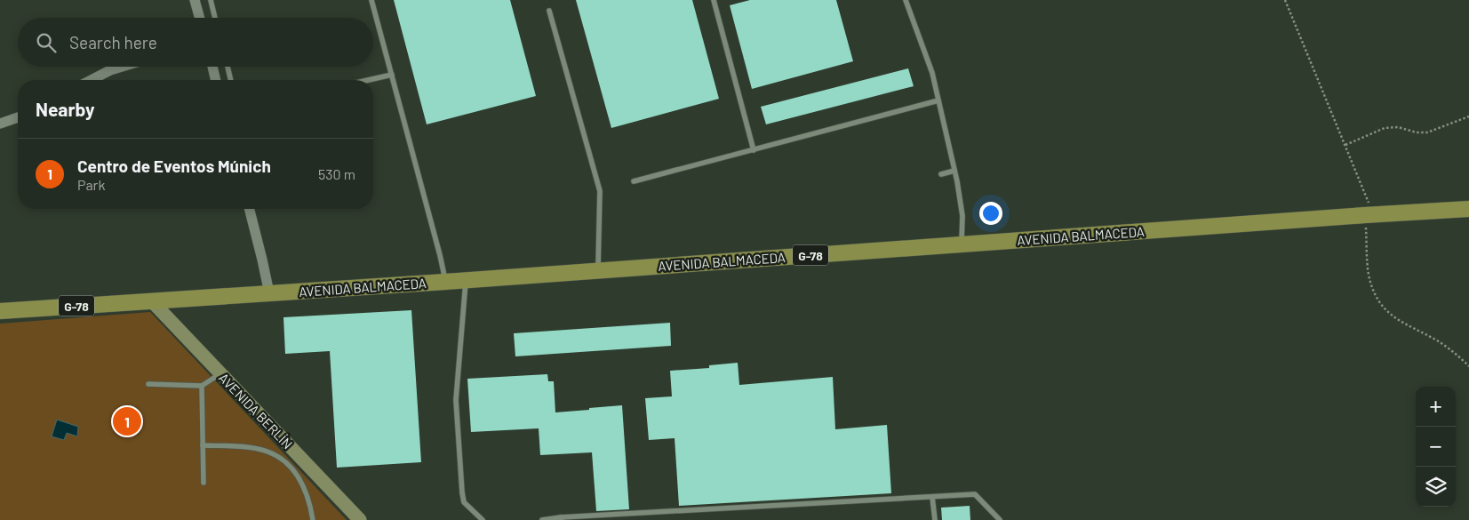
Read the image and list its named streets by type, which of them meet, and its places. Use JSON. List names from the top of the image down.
{
  "streets": {
    "main road": ["AVENIDA BALMACEDA", "G-78"],
    "street": ["AVENIDA BERLÍN"]
  },
  "crossings": [
    ["AVENIDA BALMACEDA", "AVENIDA BERLÍN"]
  ],
  "page": {
    "search": "Search here",
    "heading": "Nearby",
    "list": [
      {
        "mark": "1",
        "name": "Centro de Eventos Múnich",
        "note": "Park",
        "value": "530 m"
      }
    ],
    "map_buttons": ["+", "−"],
    "pins": "1"
  }
}
